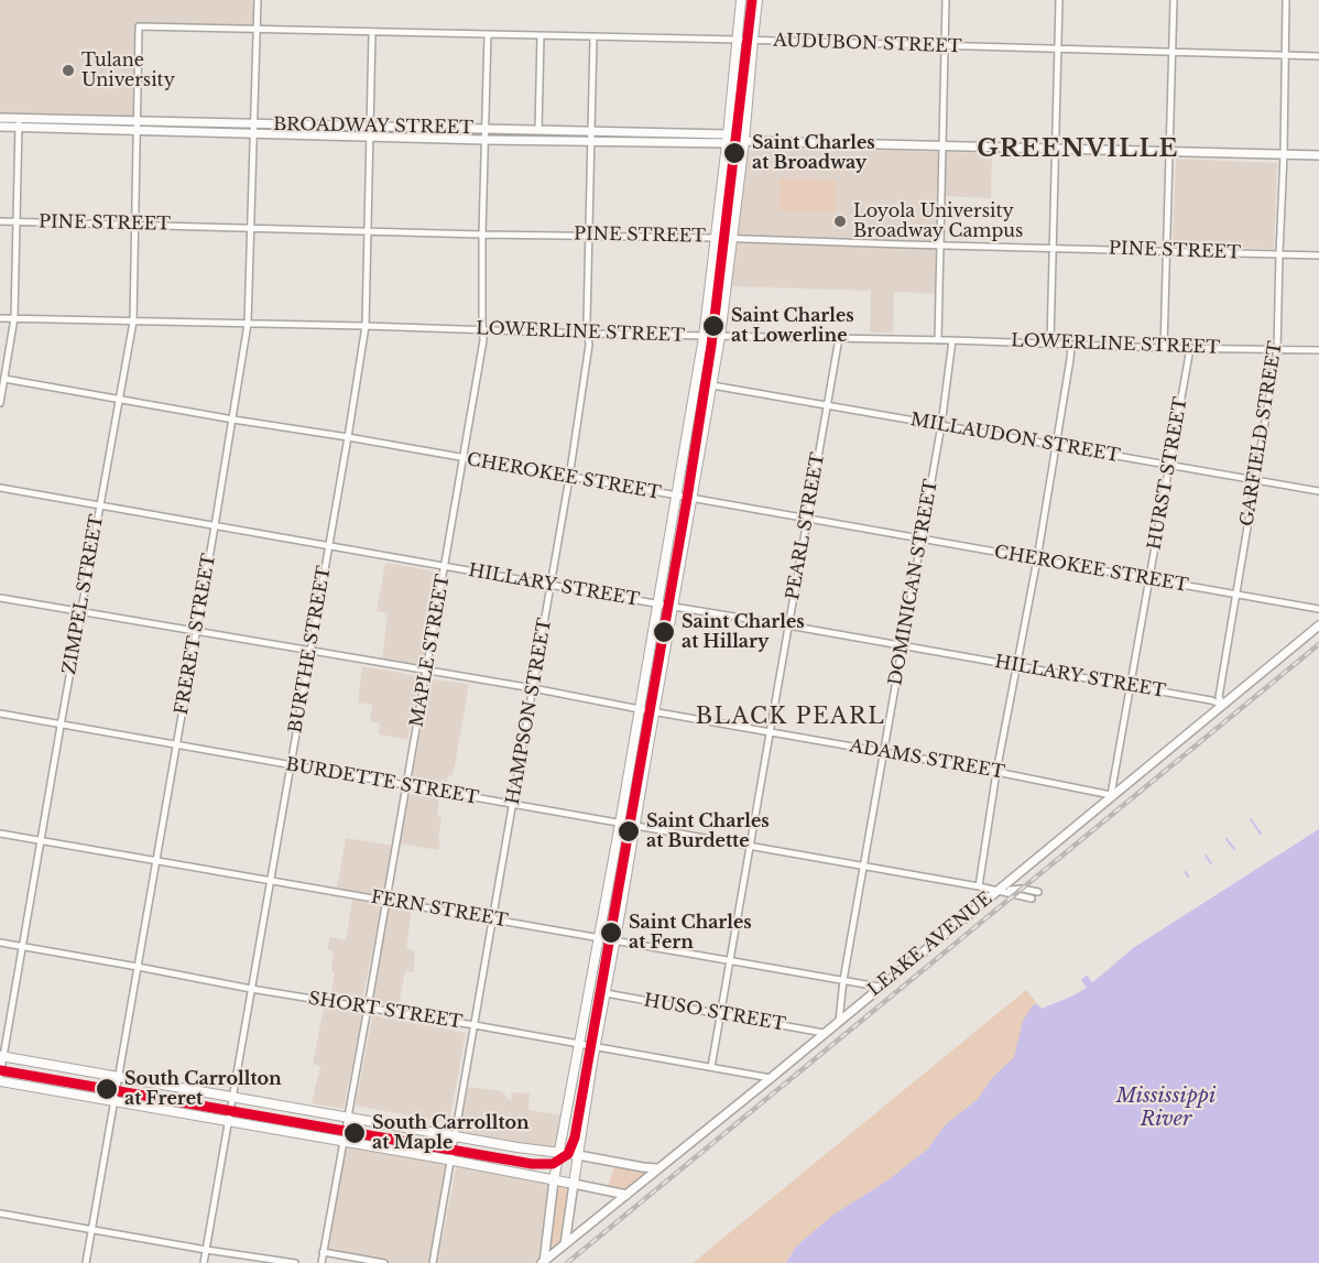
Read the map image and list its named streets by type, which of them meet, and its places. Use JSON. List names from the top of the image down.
{
  "streets": {
    "street": [
      "AUDUBON STREET",
      "BROADWAY STREET",
      "PINE STREET",
      "LOWERLINE STREET",
      "GARFIELD STREET",
      "MILLAUDON STREET",
      "HURST STREET",
      "CHEROKEE STREET",
      "PEARL STREET",
      "DOMINICAN STREET",
      "HILLARY STREET",
      "ZIMPEL STREET",
      "FRERET STREET",
      "BURTHE STREET",
      "MAPLE STREET",
      "HAMPSON STREET",
      "ADAMS STREET",
      "BURDETTE STREET",
      "FERN STREET",
      "LEAKE AVENUE",
      "SHORT STREET",
      "HUSO STREET"
    ]
  },
  "crossings": [
    ["AUDUBON STREET", "BROADWAY STREET"],
    ["AUDUBON STREET", "GARFIELD STREET"],
    ["AUDUBON STREET", "ZIMPEL STREET"],
    ["AUDUBON STREET", "FRERET STREET"],
    ["AUDUBON STREET", "BURTHE STREET"],
    ["AUDUBON STREET", "MAPLE STREET"],
    ["AUDUBON STREET", "HAMPSON STREET"],
    ["BROADWAY STREET", "GARFIELD STREET"],
    ["BROADWAY STREET", "ZIMPEL STREET"],
    ["BROADWAY STREET", "FRERET STREET"],
    ["BROADWAY STREET", "BURTHE STREET"],
    ["BROADWAY STREET", "MAPLE STREET"],
    ["BROADWAY STREET", "HAMPSON STREET"],
    ["PINE STREET", "GARFIELD STREET"],
    ["PINE STREET", "ZIMPEL STREET"],
    ["PINE STREET", "FRERET STREET"],
    ["PINE STREET", "BURTHE STREET"],
    ["PINE STREET", "MAPLE STREET"],
    ["PINE STREET", "HAMPSON STREET"],
    ["LOWERLINE STREET", "GARFIELD STREET"],
    ["LOWERLINE STREET", "HURST STREET"],
    ["LOWERLINE STREET", "PEARL STREET"],
    ["LOWERLINE STREET", "DOMINICAN STREET"],
    ["LOWERLINE STREET", "ZIMPEL STREET"],
    ["LOWERLINE STREET", "FRERET STREET"],
    ["LOWERLINE STREET", "BURTHE STREET"],
    ["LOWERLINE STREET", "MAPLE STREET"],
    ["LOWERLINE STREET", "HAMPSON STREET"],
    ["GARFIELD STREET", "MILLAUDON STREET"],
    ["GARFIELD STREET", "CHEROKEE STREET"],
    ["GARFIELD STREET", "HILLARY STREET"],
    ["GARFIELD STREET", "LEAKE AVENUE"],
    ["MILLAUDON STREET", "HURST STREET"],
    ["MILLAUDON STREET", "PEARL STREET"],
    ["MILLAUDON STREET", "DOMINICAN STREET"],
    ["HURST STREET", "CHEROKEE STREET"],
    ["HURST STREET", "HILLARY STREET"],
    ["HURST STREET", "ADAMS STREET"],
    ["HURST STREET", "LEAKE AVENUE"],
    ["CHEROKEE STREET", "PEARL STREET"],
    ["CHEROKEE STREET", "DOMINICAN STREET"],
    ["CHEROKEE STREET", "ZIMPEL STREET"],
    ["CHEROKEE STREET", "FRERET STREET"],
    ["CHEROKEE STREET", "BURTHE STREET"],
    ["CHEROKEE STREET", "MAPLE STREET"],
    ["CHEROKEE STREET", "HAMPSON STREET"],
    ["PEARL STREET", "HILLARY STREET"],
    ["PEARL STREET", "ADAMS STREET"],
    ["PEARL STREET", "BURDETTE STREET"],
    ["PEARL STREET", "FERN STREET"],
    ["PEARL STREET", "SHORT STREET"],
    ["PEARL STREET", "HUSO STREET"],
    ["DOMINICAN STREET", "HILLARY STREET"],
    ["DOMINICAN STREET", "ADAMS STREET"],
    ["DOMINICAN STREET", "BURDETTE STREET"],
    ["DOMINICAN STREET", "FERN STREET"],
    ["DOMINICAN STREET", "LEAKE AVENUE"],
    ["HILLARY STREET", "ZIMPEL STREET"],
    ["HILLARY STREET", "FRERET STREET"],
    ["HILLARY STREET", "BURTHE STREET"],
    ["HILLARY STREET", "MAPLE STREET"],
    ["HILLARY STREET", "HAMPSON STREET"],
    ["HILLARY STREET", "LEAKE AVENUE"],
    ["ZIMPEL STREET", "ADAMS STREET"],
    ["ZIMPEL STREET", "BURDETTE STREET"],
    ["ZIMPEL STREET", "FERN STREET"],
    ["ZIMPEL STREET", "SHORT STREET"],
    ["FRERET STREET", "ADAMS STREET"],
    ["FRERET STREET", "BURDETTE STREET"],
    ["FRERET STREET", "FERN STREET"],
    ["FRERET STREET", "SHORT STREET"],
    ["BURTHE STREET", "ADAMS STREET"],
    ["BURTHE STREET", "BURDETTE STREET"],
    ["BURTHE STREET", "FERN STREET"],
    ["BURTHE STREET", "SHORT STREET"],
    ["MAPLE STREET", "ADAMS STREET"],
    ["MAPLE STREET", "BURDETTE STREET"],
    ["MAPLE STREET", "FERN STREET"],
    ["MAPLE STREET", "SHORT STREET"],
    ["HAMPSON STREET", "ADAMS STREET"],
    ["HAMPSON STREET", "BURDETTE STREET"],
    ["HAMPSON STREET", "FERN STREET"],
    ["HAMPSON STREET", "SHORT STREET"],
    ["ADAMS STREET", "LEAKE AVENUE"],
    ["BURDETTE STREET", "LEAKE AVENUE"],
    ["FERN STREET", "LEAKE AVENUE"],
    ["LEAKE AVENUE", "SHORT STREET"],
    ["LEAKE AVENUE", "HUSO STREET"]
  ],
  "districts": ["GREENVILLE", "BLACK PEARL"],
  "water": ["Mississippi River"],
  "places": [
    "Tulane University",
    "Saint Charles at Broadway",
    "Loyola University Broadway Campus",
    "Saint Charles at Lowerline",
    "Saint Charles at Hillary",
    "Saint Charles at Burdette",
    "Saint Charles at Fern",
    "South Carrollton at Freret",
    "South Carrollton at Maple"
  ]
}
